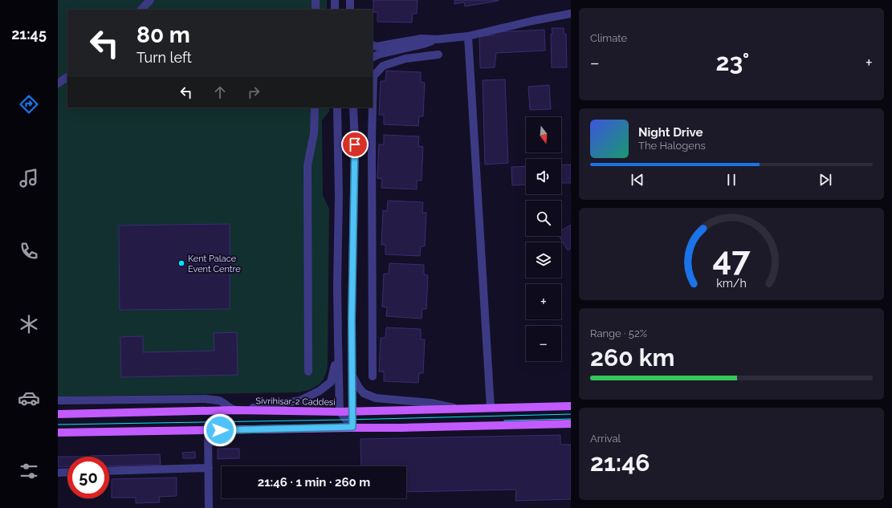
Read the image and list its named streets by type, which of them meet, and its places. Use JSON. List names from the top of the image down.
{
  "streets": {
    "main road": ["Sivrihisar-2 Caddesi"]
  },
  "places": ["Kent Palace Event Centre"],
  "north": "bottom",
  "page": {
    "tabs": "21:45",
    "tile": [
      "Climate",
      ["Range · 52%", "260 km"],
      ["Arrival", "21:46"]
    ],
    "turn": ["80 m", "Turn left"],
    "heat": ["−", "23°", "+"],
    "map_buttons": ["+", "−"],
    "song": ["Night Drive", "The Halogens"],
    "limit": "50",
    "trip": "21:46 · 1 min · 260 m",
    "gauge": ["47", "km/h"]
  }
}
